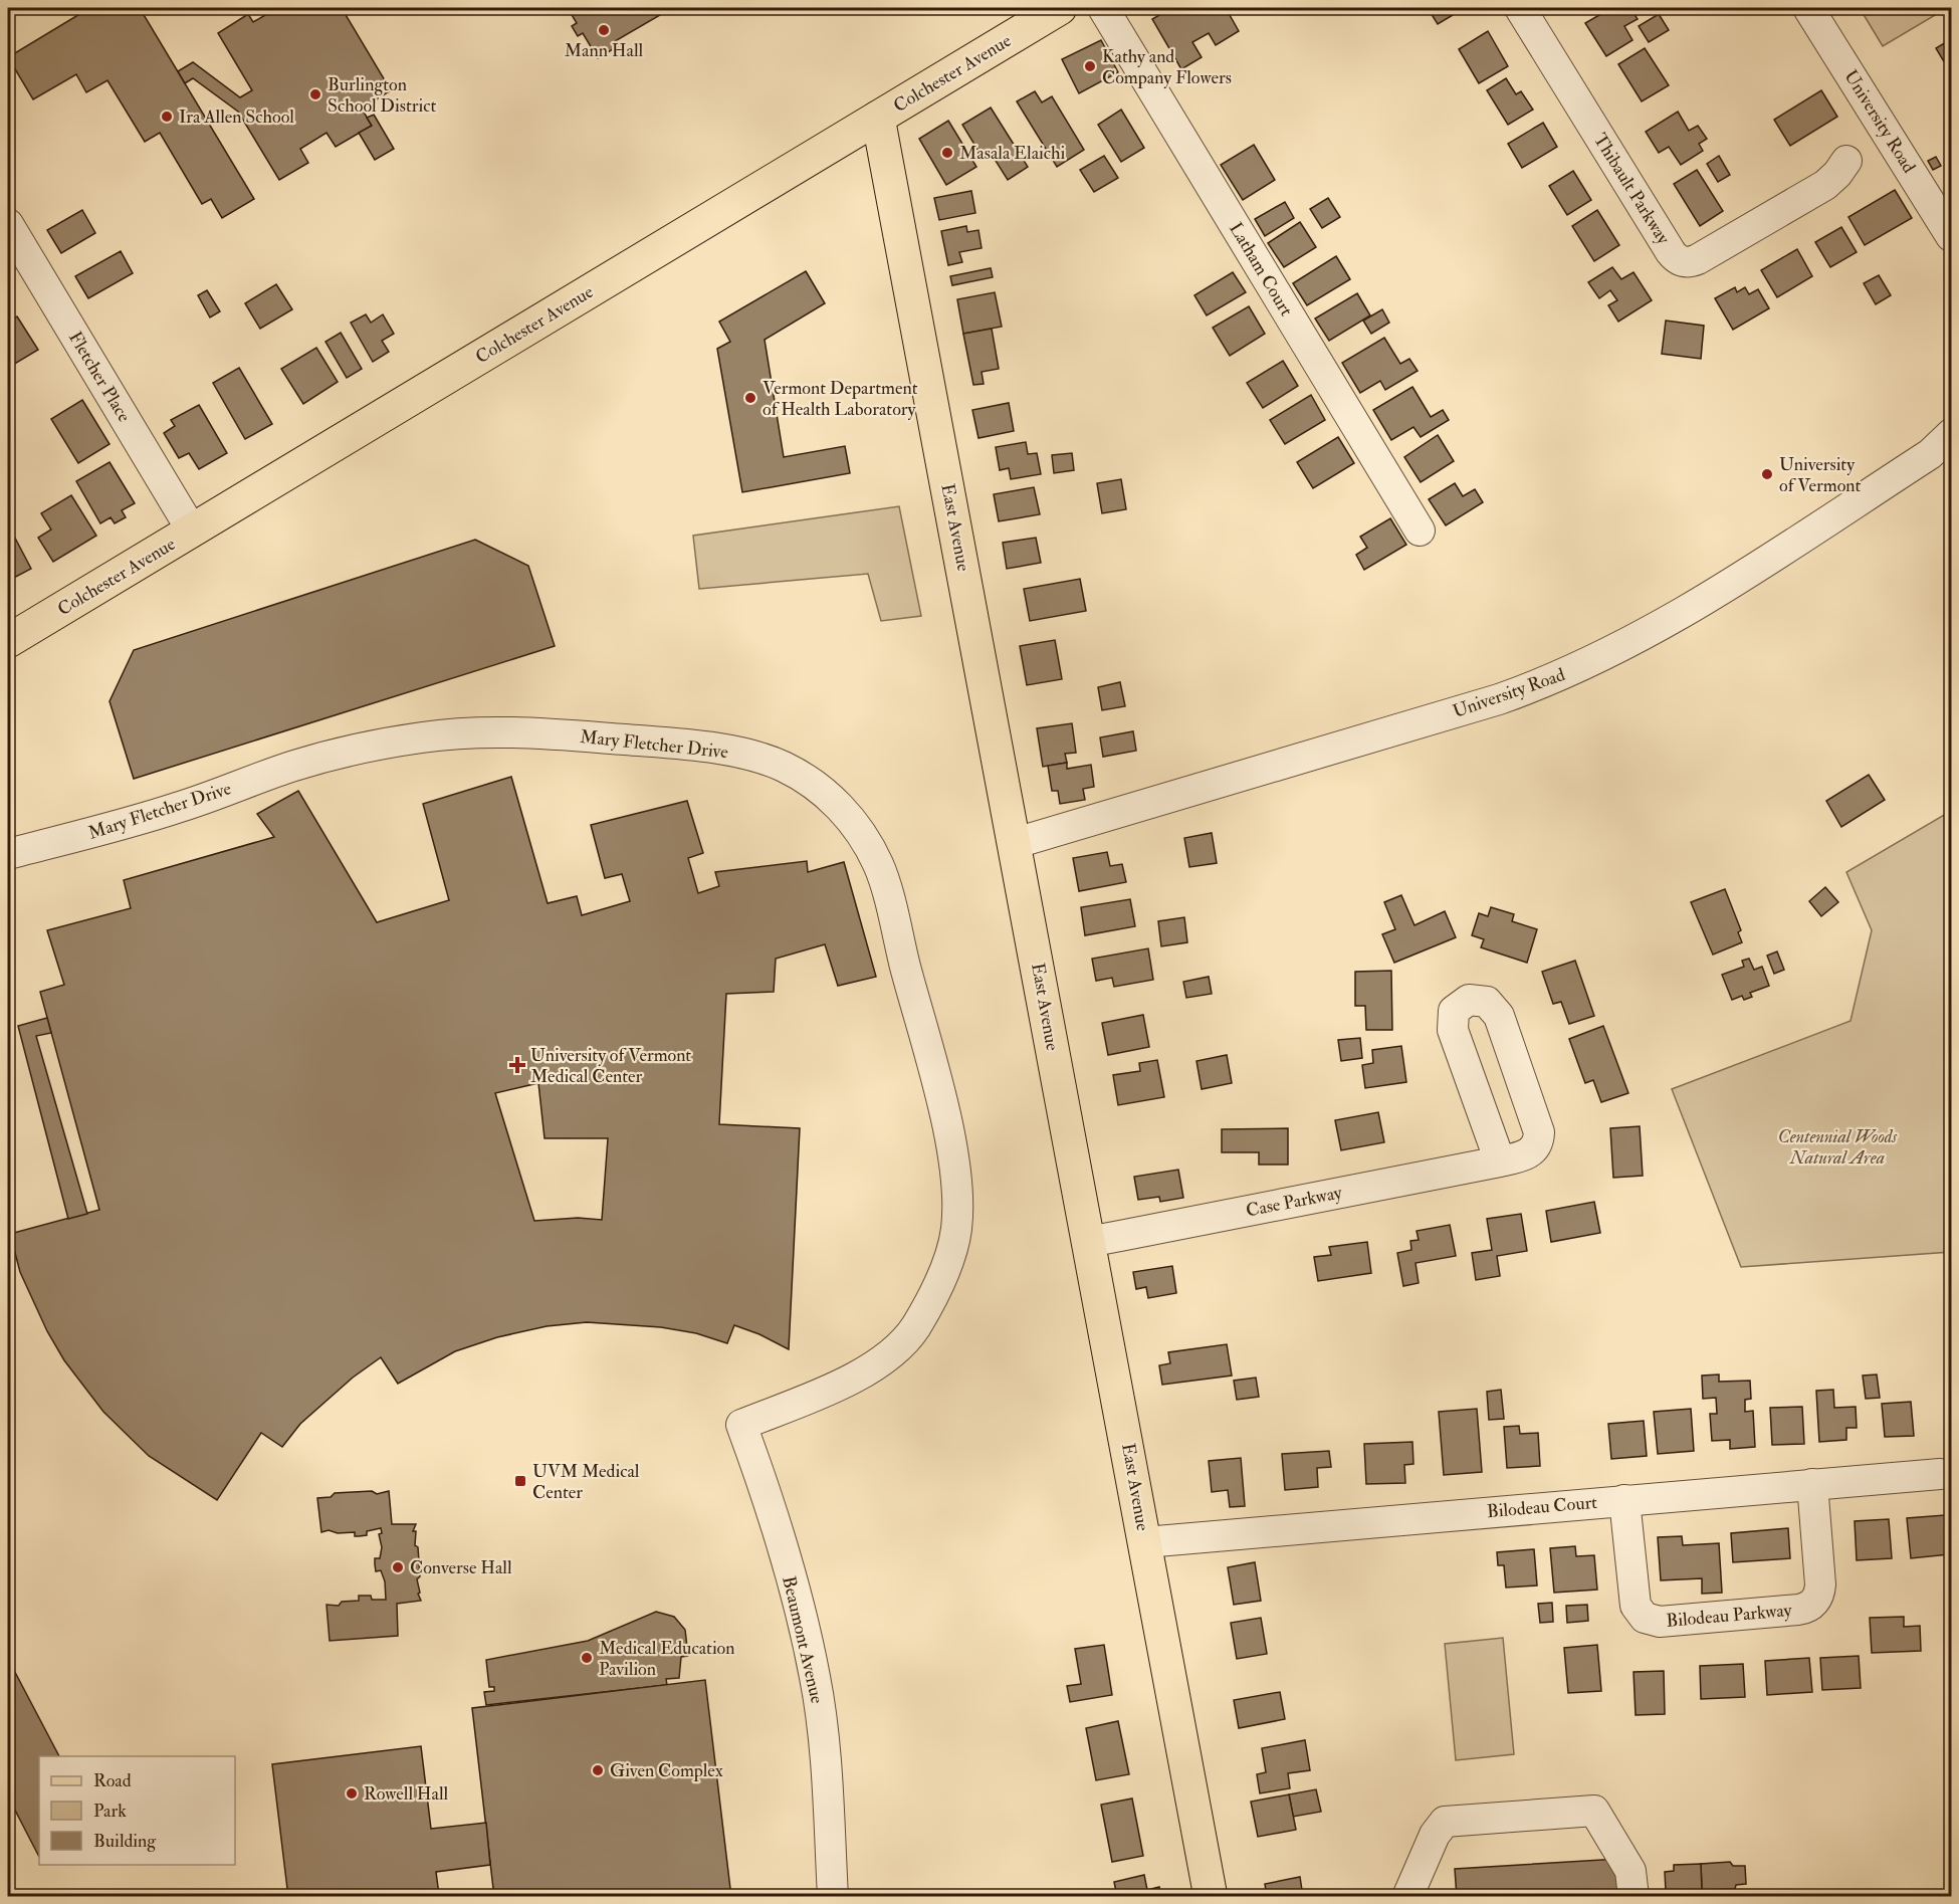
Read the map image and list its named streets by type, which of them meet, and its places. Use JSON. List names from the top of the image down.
{
  "streets": {
    "main road": ["Colchester Avenue", "East Avenue"],
    "street": [
      "University Road",
      "Thibault Parkway",
      "Latham Court",
      "Fletcher Place",
      "Mary Fletcher Drive",
      "Case Parkway",
      "Bilodeau Court",
      "Bilodeau Parkway",
      "Beaumont Avenue"
    ]
  },
  "crossings": [
    ["Colchester Avenue", "Fletcher Place"],
    ["Colchester Avenue", "East Avenue"],
    ["University Road", "East Avenue"],
    ["East Avenue", "Case Parkway"],
    ["East Avenue", "Bilodeau Court"],
    ["Mary Fletcher Drive", "Beaumont Avenue"],
    ["Bilodeau Court", "Bilodeau Parkway"]
  ],
  "parks": ["Centennial Woods Natural Area"],
  "places": {
    "other": [
      "Mann Hall",
      "Kathy and Company Flowers",
      "Burlington School District",
      "Ira Allen School",
      "Masala Elaichi",
      "Vermont Department of Health Laboratory",
      "University of Vermont",
      "Converse Hall",
      "Medical Education Pavilion",
      "Given Complex",
      "Rowell Hall"
    ],
    "health": ["University of Vermont Medical Center"],
    "transit": ["UVM Medical Center"]
  },
  "legend": ["Road", "Park", "Building"]
}
